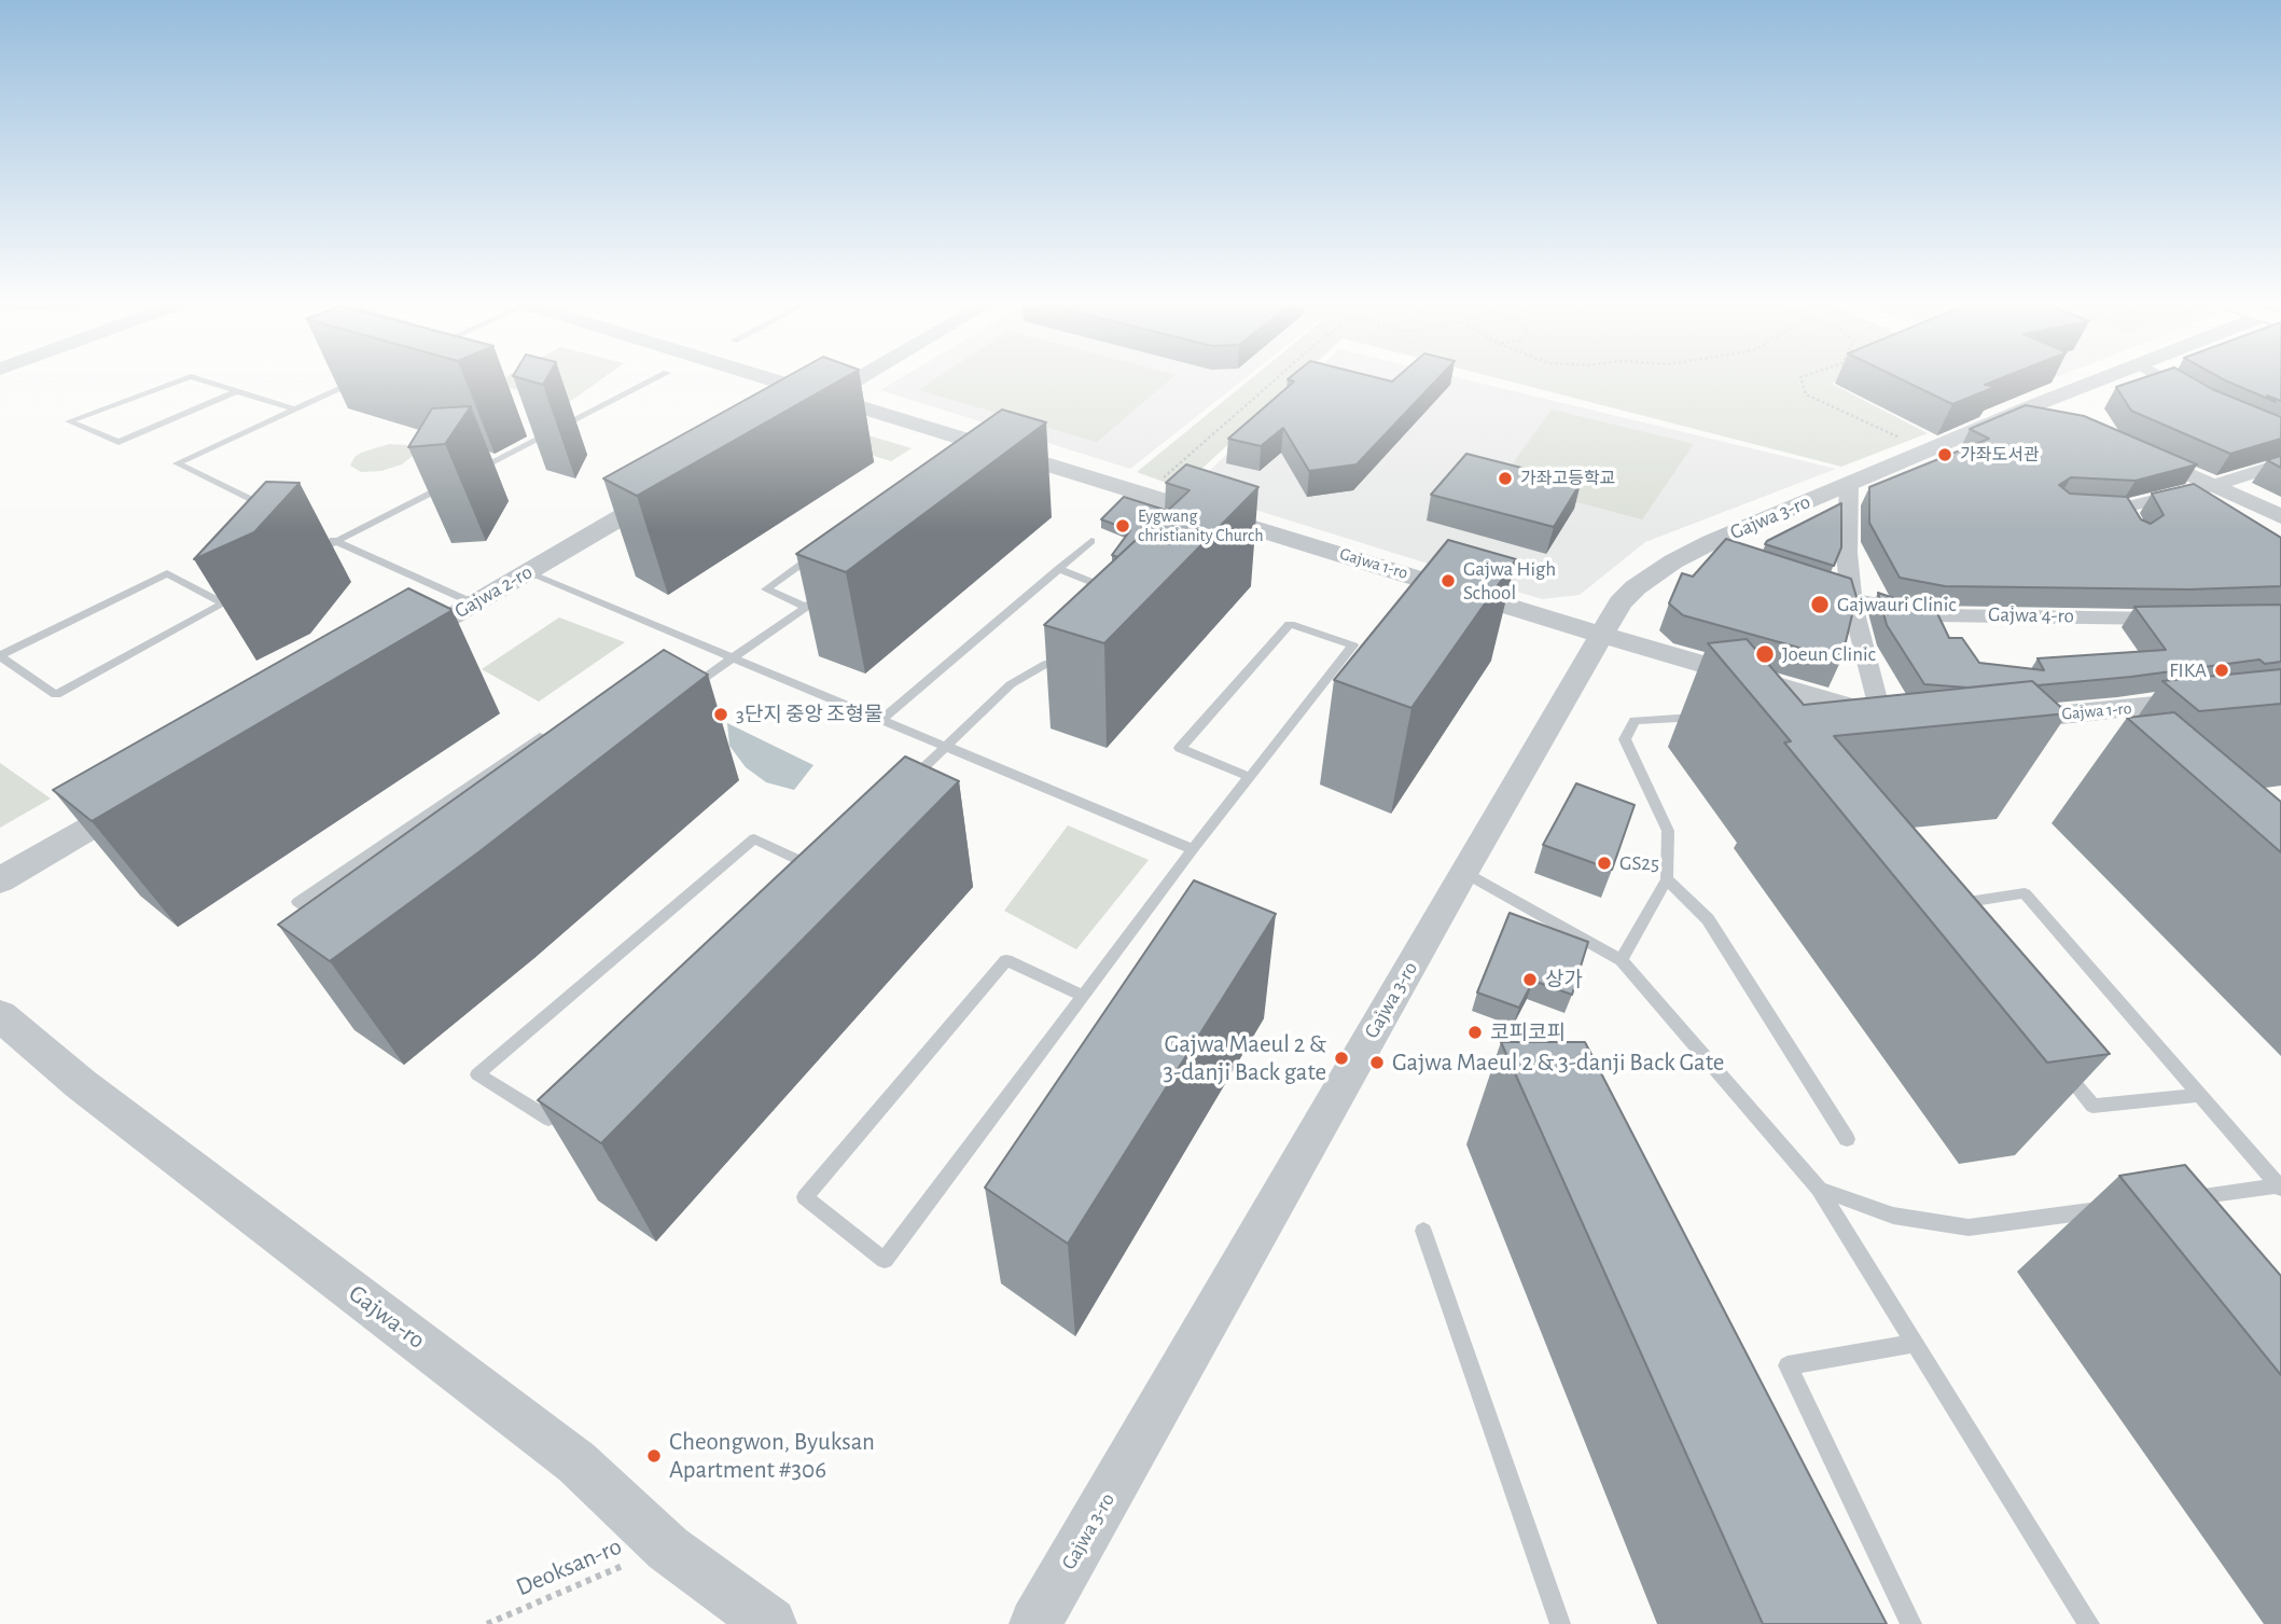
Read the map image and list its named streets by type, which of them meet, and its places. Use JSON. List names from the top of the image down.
{
  "streets": {
    "street": [
      "Gajwa 3-ro",
      "Gajwa 1-ro",
      "Gajwa 2-ro",
      "Gajwa 4-ro",
      "Gajwa-ro"
    ],
    "path": ["Deoksan-ro"]
  },
  "crossings": [
    ["Gajwa 3-ro", "Gajwa 1-ro"],
    ["Gajwa-ro", "Deoksan-ro"]
  ],
  "places": [
    "가좌도서관",
    "가좌고등학교",
    "Eygwang christianity Church",
    "Gajwa High School",
    "Gajwauri Clinic",
    "Joeun Clinic",
    "FIKA",
    "3단지 중앙 조형물",
    "GS25",
    "상가",
    "코피코피",
    "Gajwa Maeul 2 & 3-danji Back gate",
    "Gajwa Maeul 2 & 3-danji Back Gate",
    "Cheongwon, Byuksan Apartment #306"
  ]
}
